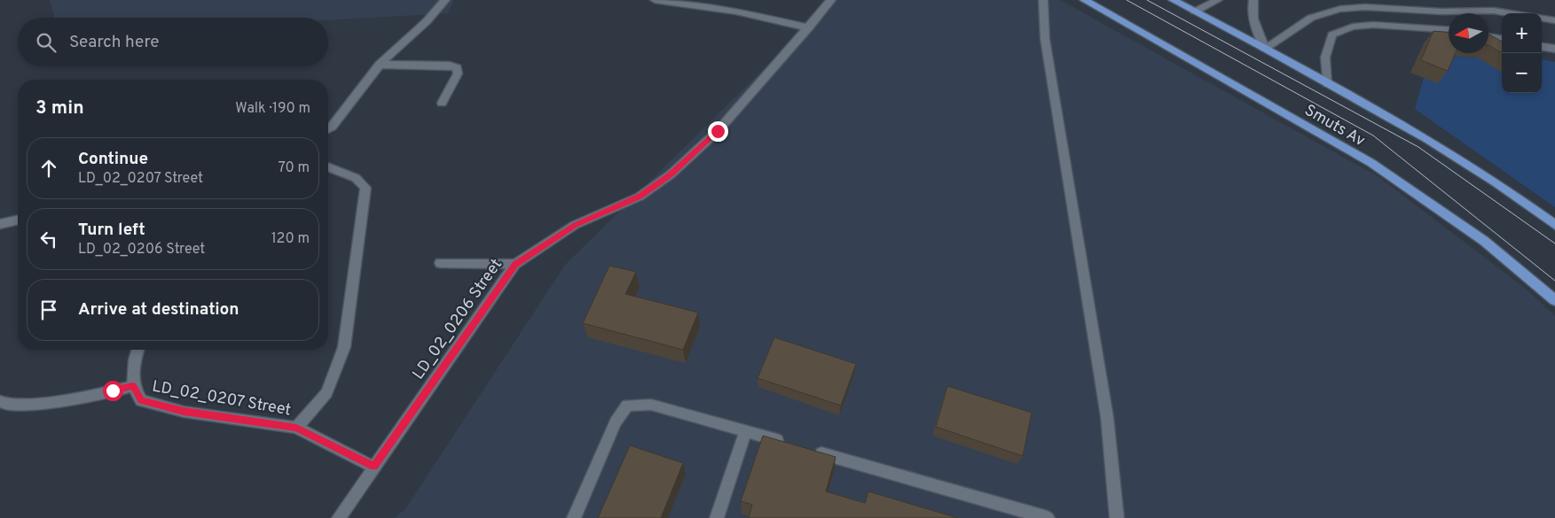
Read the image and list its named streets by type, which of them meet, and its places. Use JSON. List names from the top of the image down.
{
  "streets": {
    "main road": ["Smuts Av"],
    "street": ["LD_02_0206 Street", "LD_02_0207 Street"]
  },
  "crossings": [
    ["LD_02_0206 Street", "LD_02_0207 Street"]
  ],
  "north": "left",
  "page": {
    "map_buttons": ["+", "−"],
    "search": "Search here",
    "heading": ["3 min", "Walk · 190 m"],
    "list": [
      ["Continue", "LD_02_0207 Street", "70 m"],
      ["Turn left", "LD_02_0206 Street", "120 m"],
      "Arrive at destination"
    ]
  }
}
